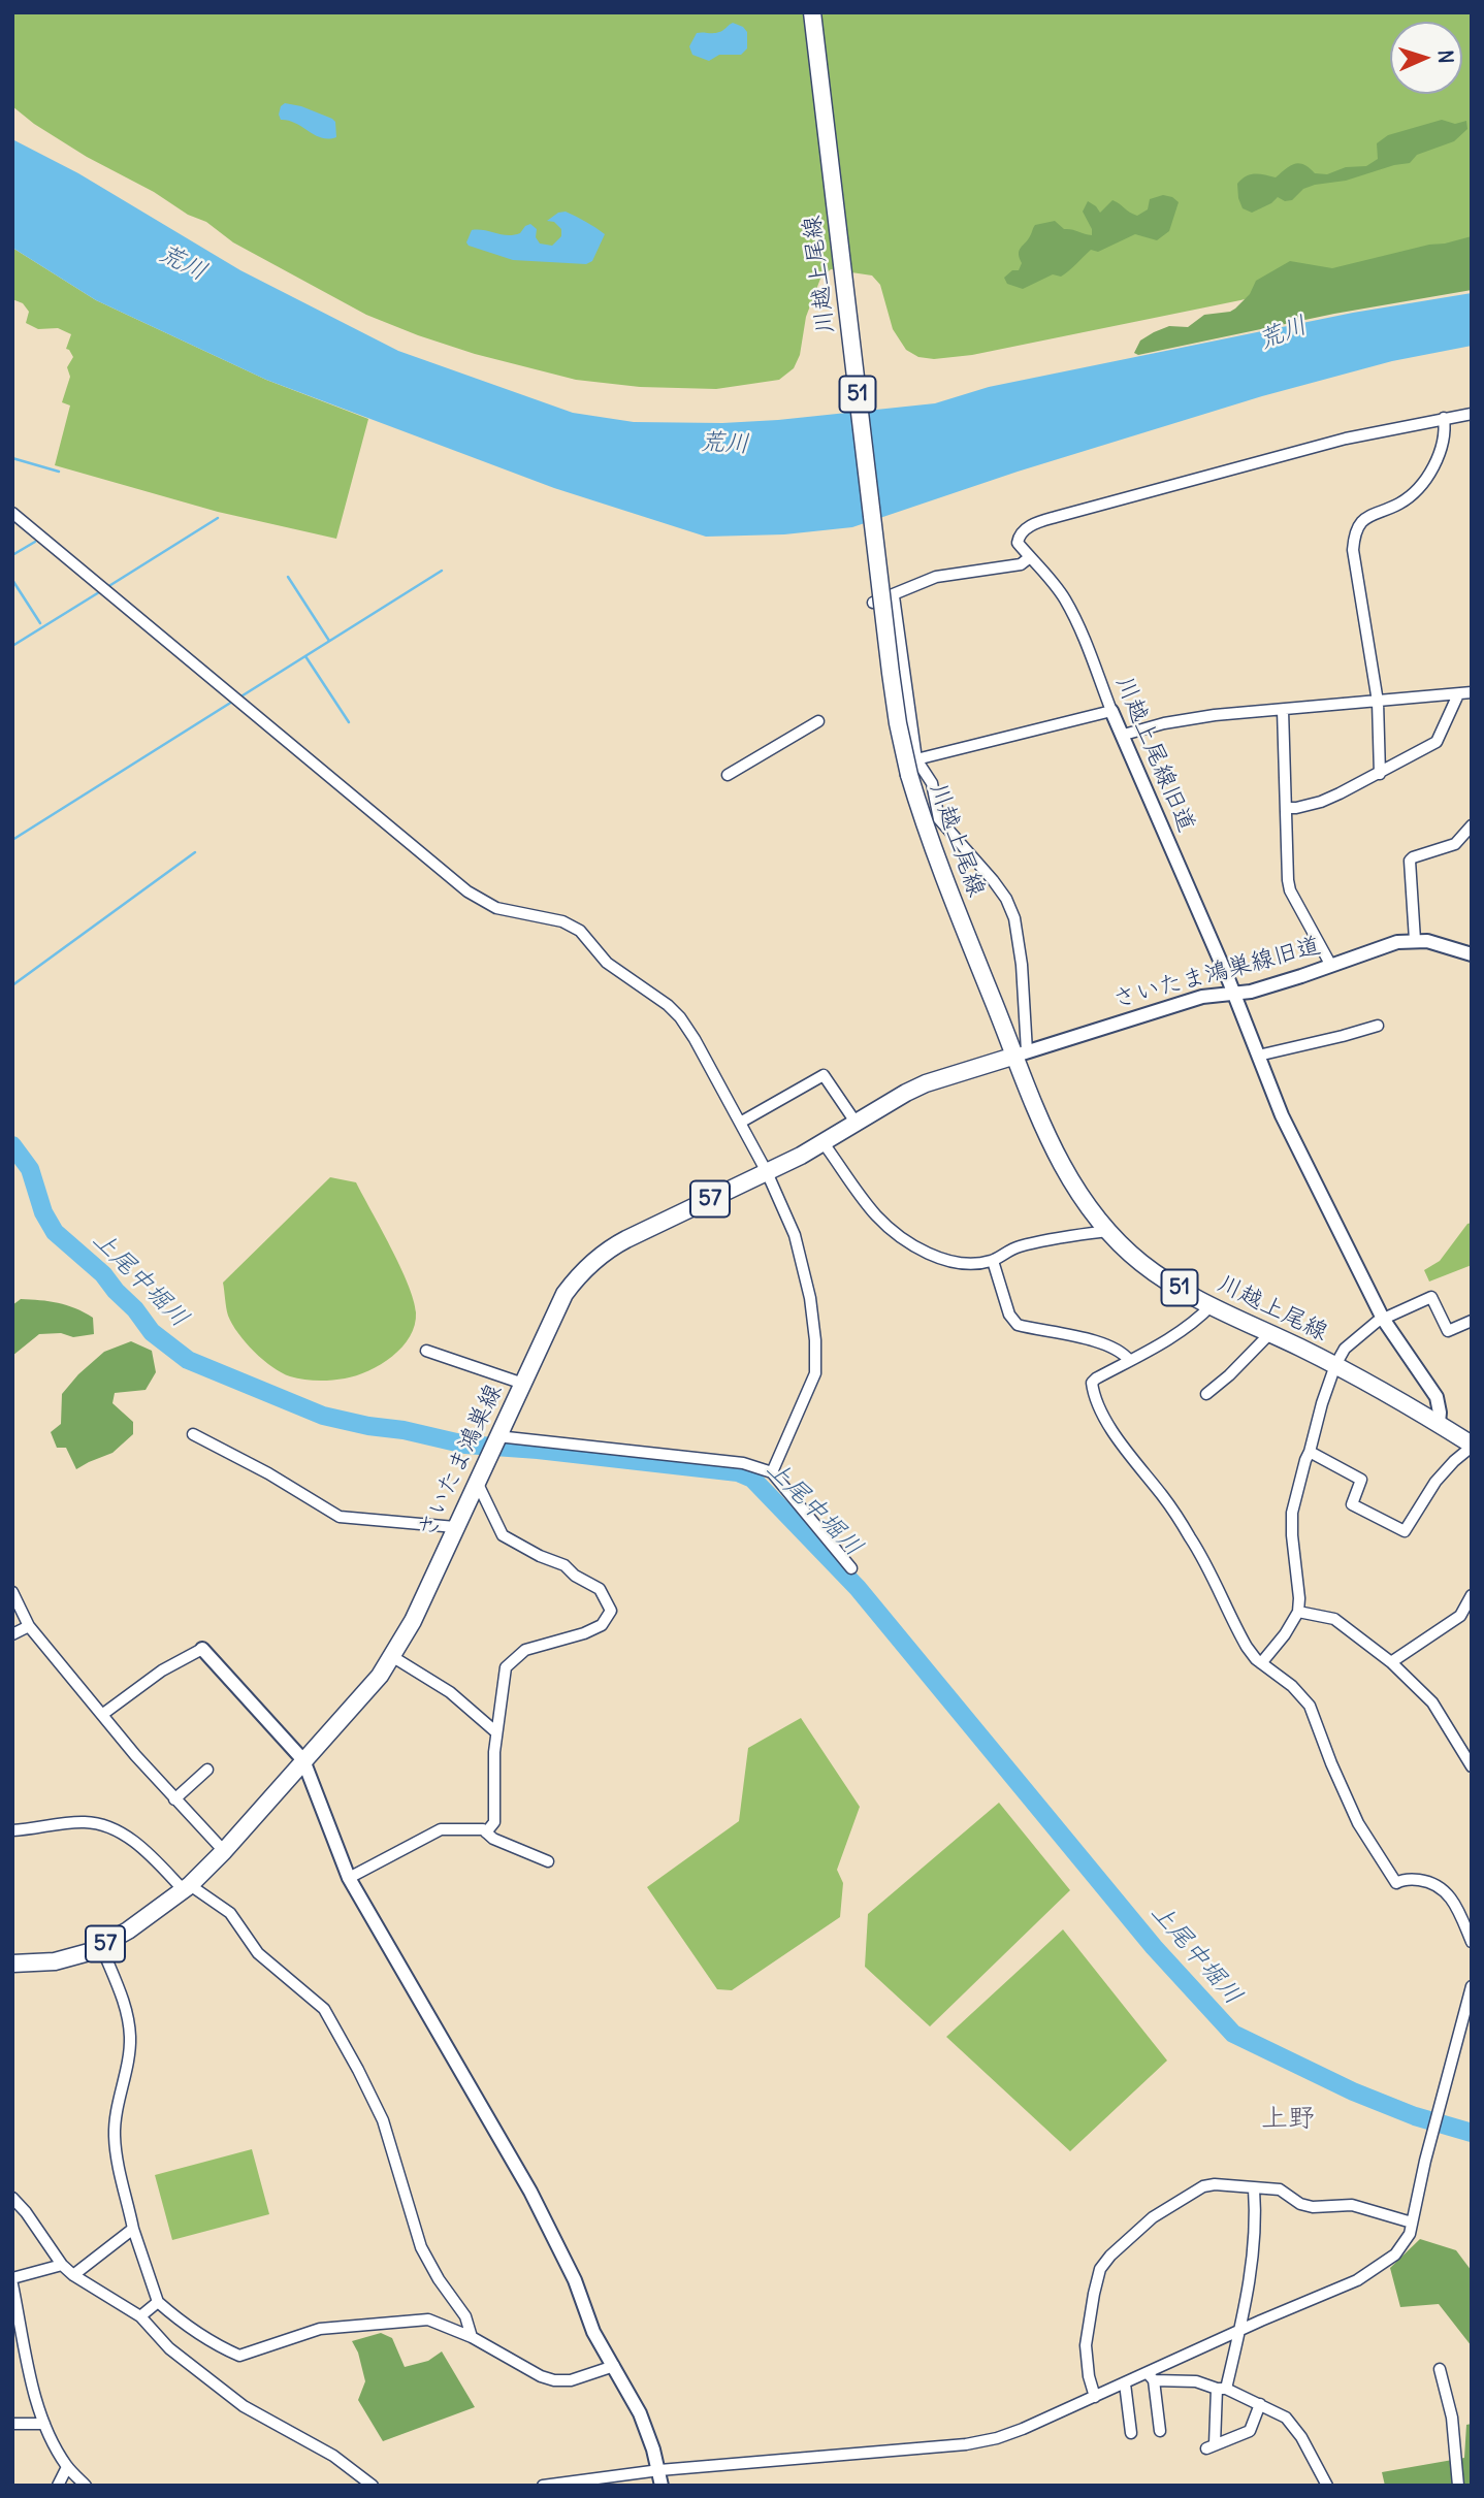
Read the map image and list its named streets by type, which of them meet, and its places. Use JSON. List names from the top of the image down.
{
  "streets": {
    "main road": [
      "川越上尾線",
      "51",
      "57",
      "さいたま鴻巣線"
    ],
    "street": ["川越上尾線旧道", "さいたま鴻巣線旧道"]
  },
  "crossings": [
    ["川越上尾線", "さいたま鴻巣線旧道"],
    ["川越上尾線", "さいたま鴻巣線"],
    ["川越上尾線旧道", "さいたま鴻巣線旧道"],
    ["さいたま鴻巣線旧道", "さいたま鴻巣線"]
  ],
  "districts": ["上野"],
  "water": ["荒川", "上尾中堀川"],
  "north": "right"
}
